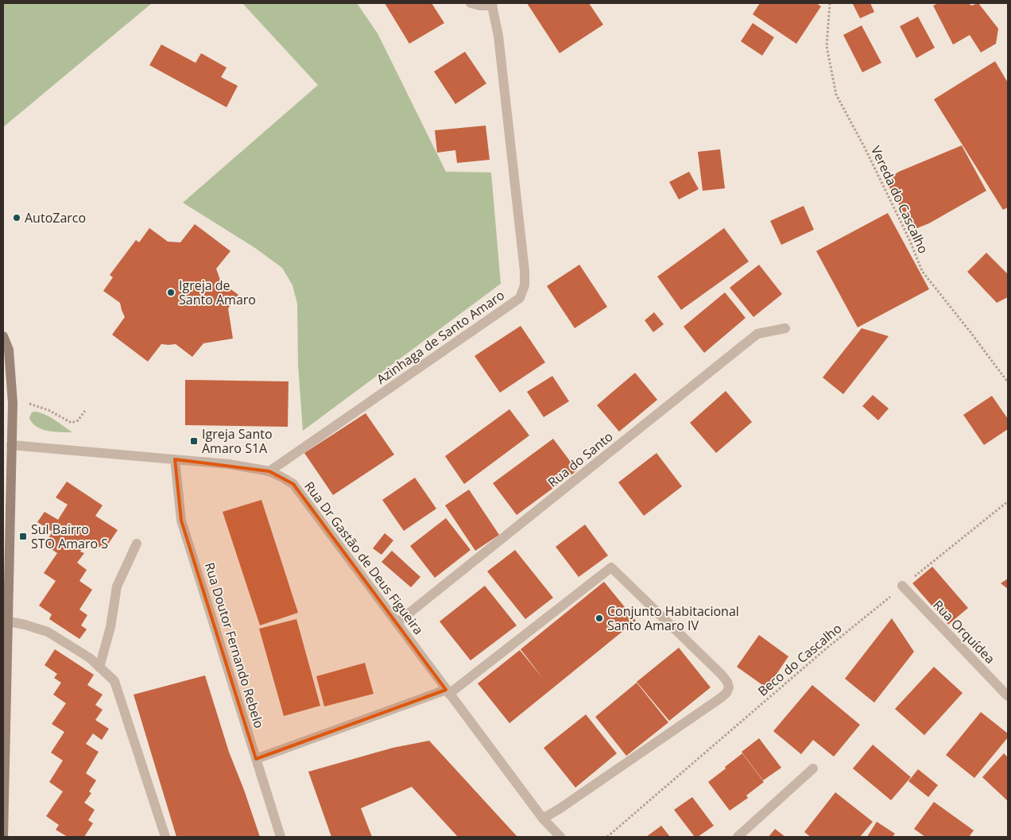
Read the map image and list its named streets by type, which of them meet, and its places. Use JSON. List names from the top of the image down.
{
  "streets": {
    "street": [
      "Azinhaga de Santo Amaro",
      "Rua do Santo",
      "Rua Dr Gastão de Deus Figueira",
      "Rua Orquídea",
      "Rua Doutor Fernando Rebelo"
    ],
    "path": ["Vereda do Cascalho", "Beco do Cascalho"]
  },
  "crossings": [
    ["Azinhaga de Santo Amaro", "Rua Dr Gastão de Deus Figueira"],
    ["Rua do Santo", "Rua Dr Gastão de Deus Figueira"],
    ["Rua Dr Gastão de Deus Figueira", "Rua Doutor Fernando Rebelo"],
    ["Rua Orquídea", "Beco do Cascalho"]
  ],
  "places": {
    "other": ["AutoZarco", "Igreja de Santo Amaro", "Conjunto Habitacional Santo Amaro IV"],
    "transit": ["Igreja Santo Amaro S1A", "Sul Bairro STO Amaro S"]
  }
}
